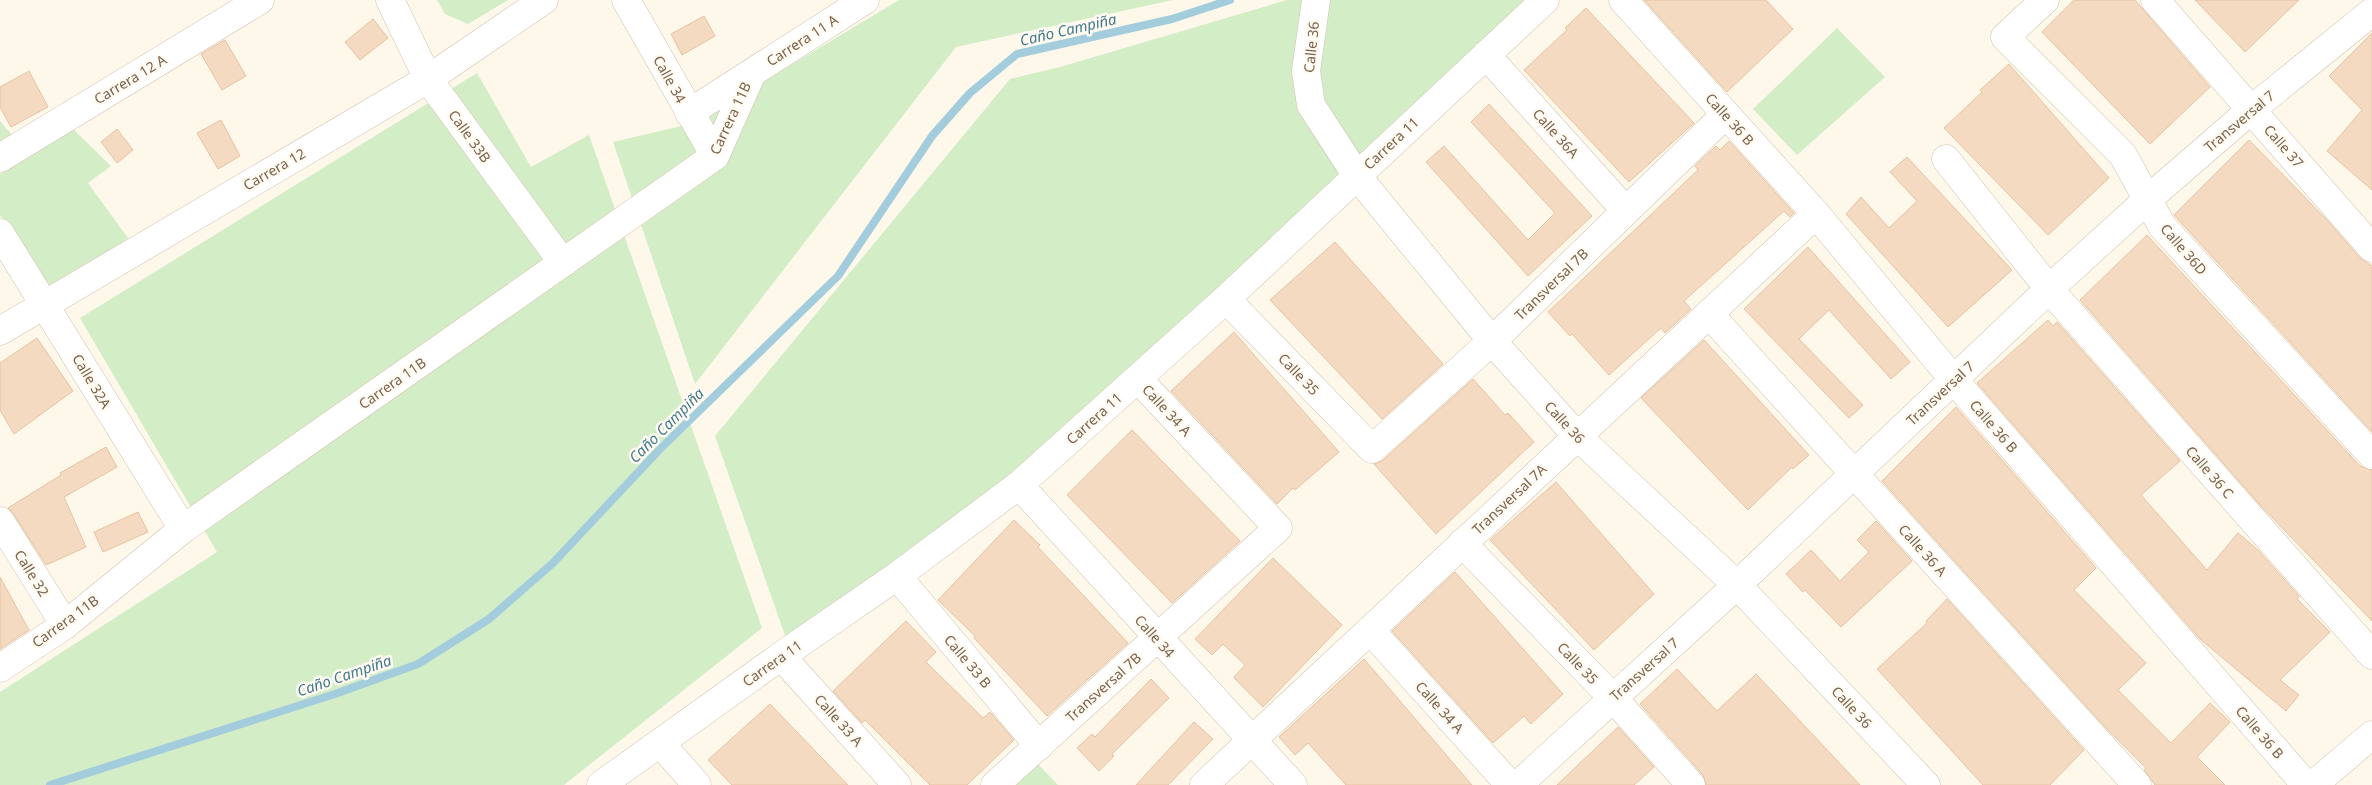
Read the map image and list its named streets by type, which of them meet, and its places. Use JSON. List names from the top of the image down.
{
  "streets": {
    "street": [
      "Carrera 11 A",
      "Calle 36",
      "Carrera 12 A",
      "Calle 34",
      "Carrera 11B",
      "Calle 36 B",
      "Transversal 7",
      "Calle 36A",
      "Calle 33B",
      "Carrera 11",
      "Calle 37",
      "Carrera 12",
      "Calle 36D",
      "Transversal 7B",
      "Calle 35",
      "Calle 32A",
      "Calle 34 A",
      "Calle 36 C",
      "Transversal 7A",
      "Calle 36 A",
      "Calle 32",
      "Calle 33 B",
      "Calle 33 A"
    ]
  },
  "crossings": [
    ["Carrera 11 A", "Calle 34"],
    ["Carrera 11 A", "Carrera 11B"],
    ["Calle 36", "Transversal 7"],
    ["Calle 36", "Carrera 11"],
    ["Calle 36", "Transversal 7B"],
    ["Calle 36", "Transversal 7A"],
    ["Calle 34", "Carrera 11B"],
    ["Calle 34", "Carrera 11"],
    ["Calle 34", "Transversal 7B"],
    ["Calle 34", "Transversal 7A"],
    ["Carrera 11B", "Calle 33B"],
    ["Carrera 11B", "Calle 32A"],
    ["Carrera 11B", "Calle 32"],
    ["Calle 36 B", "Transversal 7"],
    ["Calle 36 B", "Transversal 7B"],
    ["Calle 36 B", "Transversal 7A"],
    ["Transversal 7", "Calle 37"],
    ["Transversal 7", "Calle 36D"],
    ["Transversal 7", "Calle 35"],
    ["Transversal 7", "Calle 36 C"],
    ["Transversal 7", "Calle 36 A"],
    ["Calle 36A", "Carrera 11"],
    ["Calle 36A", "Transversal 7B"],
    ["Calle 33B", "Carrera 12"],
    ["Carrera 11", "Calle 35"],
    ["Carrera 11", "Calle 34 A"],
    ["Carrera 11", "Calle 33 B"],
    ["Carrera 11", "Calle 33 A"],
    ["Carrera 12", "Calle 32A"],
    ["Transversal 7B", "Calle 35"],
    ["Transversal 7B", "Calle 34 A"],
    ["Transversal 7B", "Calle 33 B"],
    ["Calle 35", "Transversal 7A"],
    ["Calle 34 A", "Transversal 7A"],
    ["Transversal 7A", "Calle 36 A"]
  ],
  "water": ["Caño Campiña"]
}
